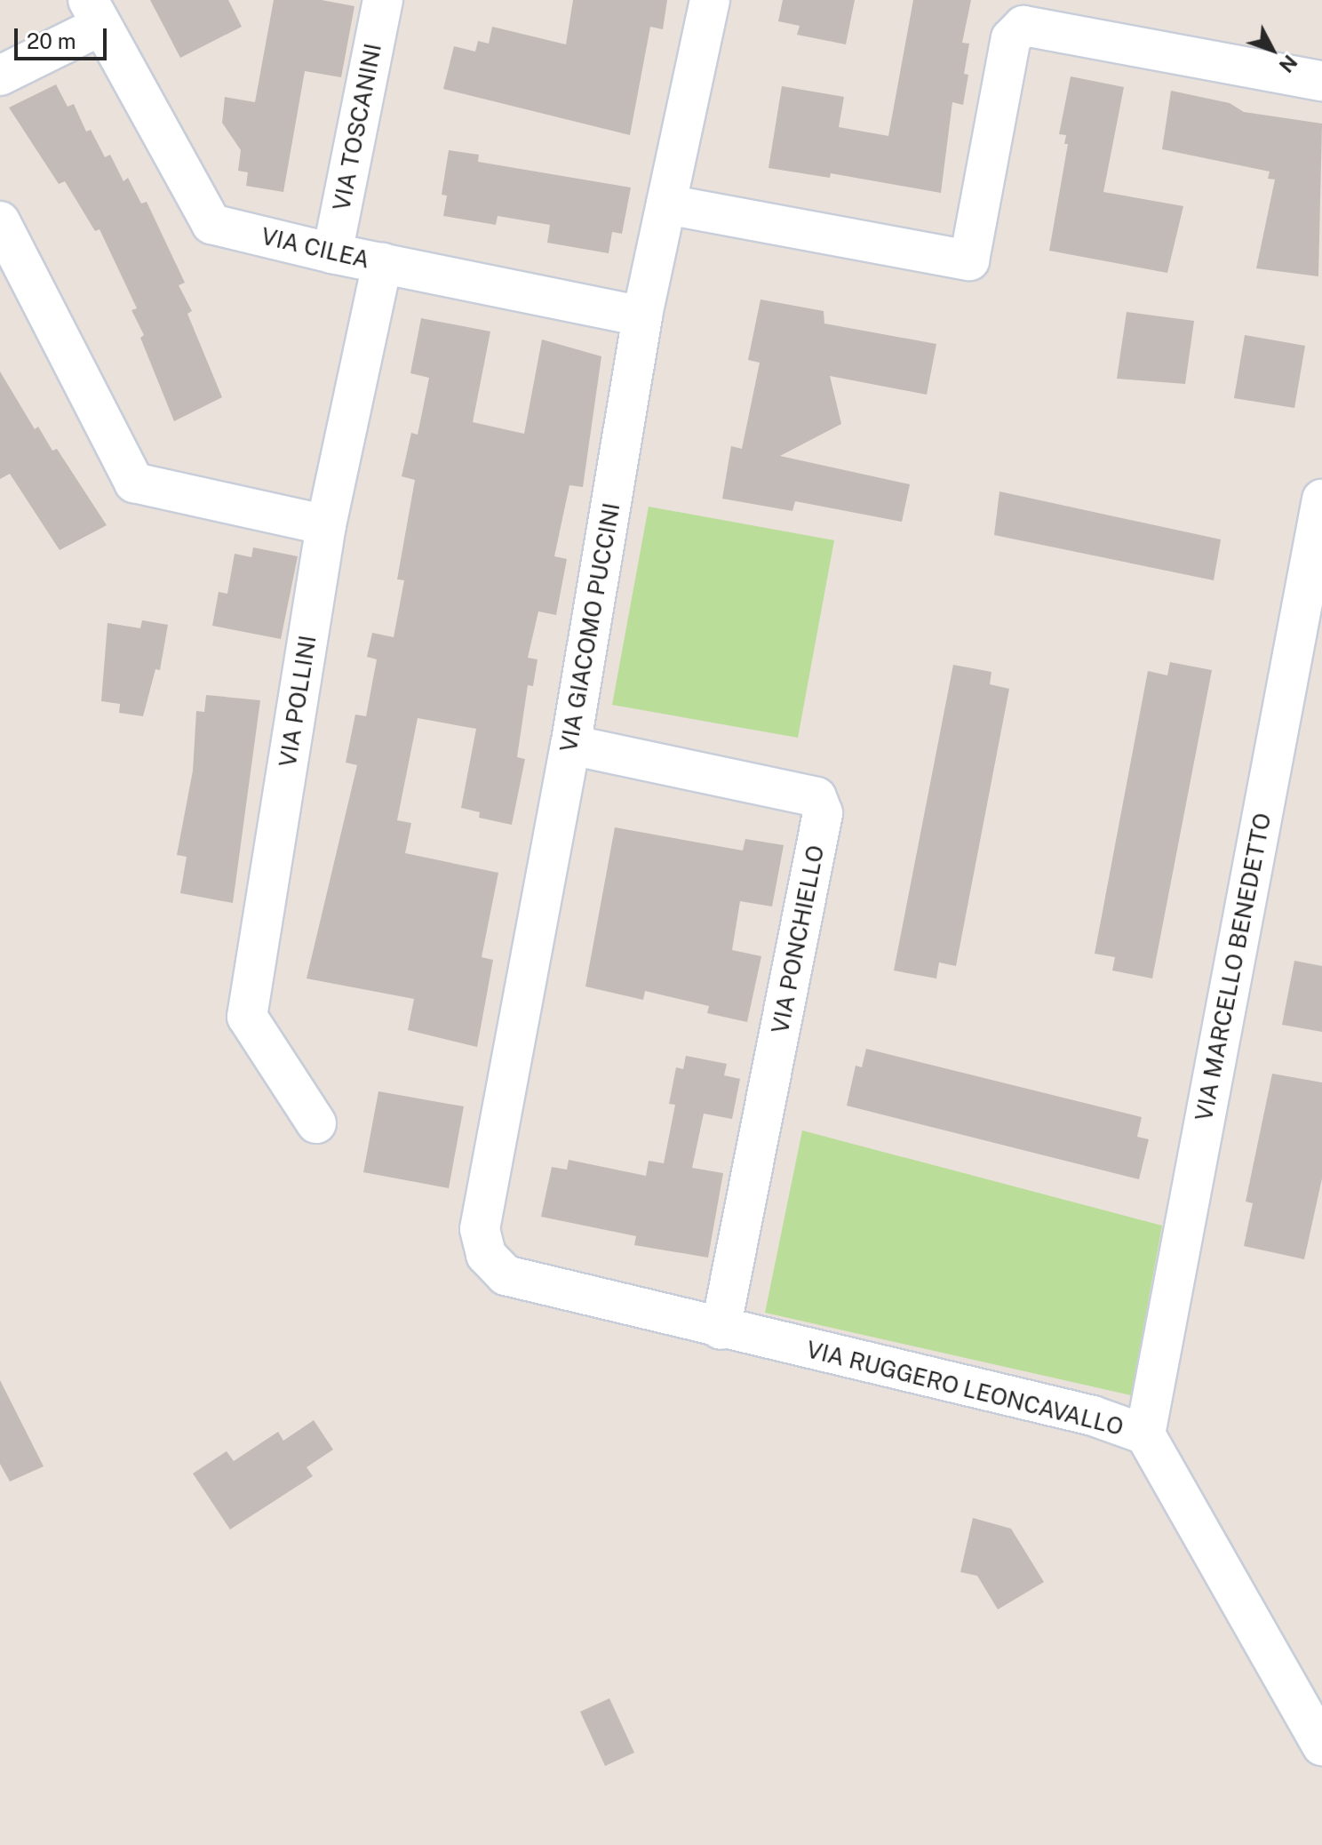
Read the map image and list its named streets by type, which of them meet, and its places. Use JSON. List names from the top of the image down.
{
  "streets": {
    "street": [
      "VIA TOSCANINI",
      "VIA CILEA",
      "VIA GIACOMO PUCCINI",
      "VIA POLLINI",
      "VIA PONCHIELLO",
      "VIA MARCELLO BENEDETTO",
      "VIA RUGGERO LEONCAVALLO"
    ]
  },
  "crossings": [
    ["VIA TOSCANINI", "VIA CILEA"],
    ["VIA CILEA", "VIA GIACOMO PUCCINI"],
    ["VIA CILEA", "VIA POLLINI"],
    ["VIA GIACOMO PUCCINI", "VIA PONCHIELLO"],
    ["VIA GIACOMO PUCCINI", "VIA RUGGERO LEONCAVALLO"],
    ["VIA PONCHIELLO", "VIA RUGGERO LEONCAVALLO"],
    ["VIA MARCELLO BENEDETTO", "VIA RUGGERO LEONCAVALLO"]
  ],
  "scale_bar": "20 m",
  "north": "bottom right"
}
